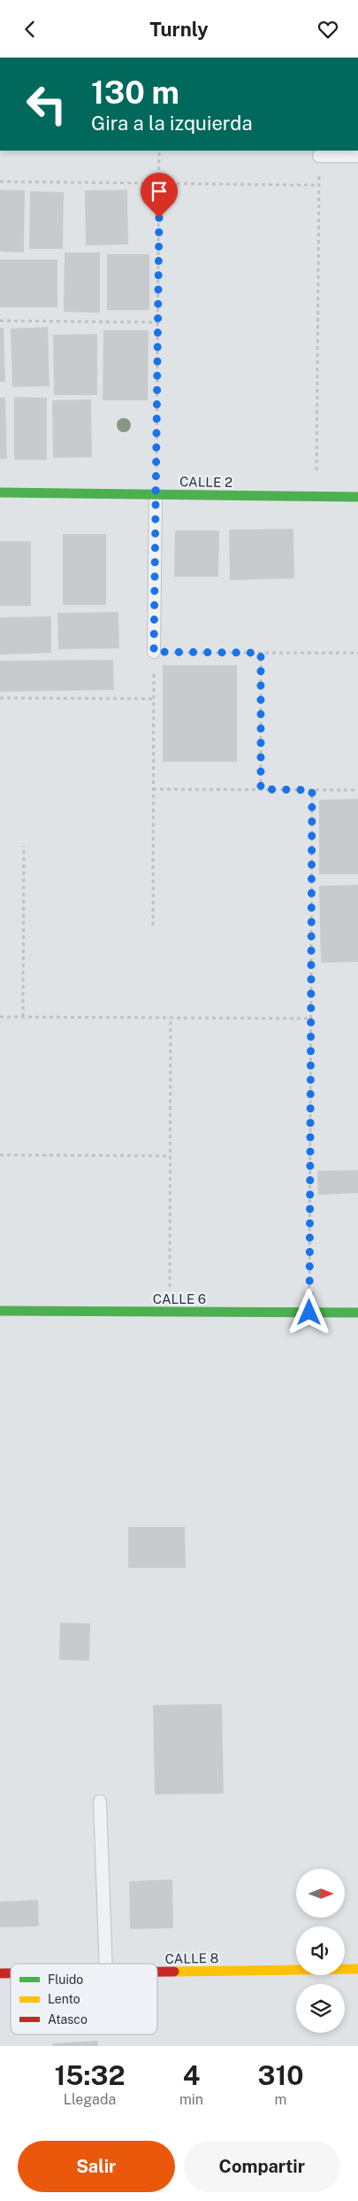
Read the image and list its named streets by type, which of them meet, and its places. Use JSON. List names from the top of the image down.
{
  "streets": {
    "street": ["CALLE 2", "CALLE 6", "CALLE 8"]
  },
  "legend": ["Fluido", "Lento", "Atasco"],
  "north": "right",
  "page": {
    "header": "Turnly",
    "turn": ["130 m", "Gira a la izquierda"],
    "eta": [
      "15:32",
      "Llegada",
      "4",
      "min",
      "310",
      "m"
    ],
    "buttons": ["Salir", "Compartir"]
  }
}
